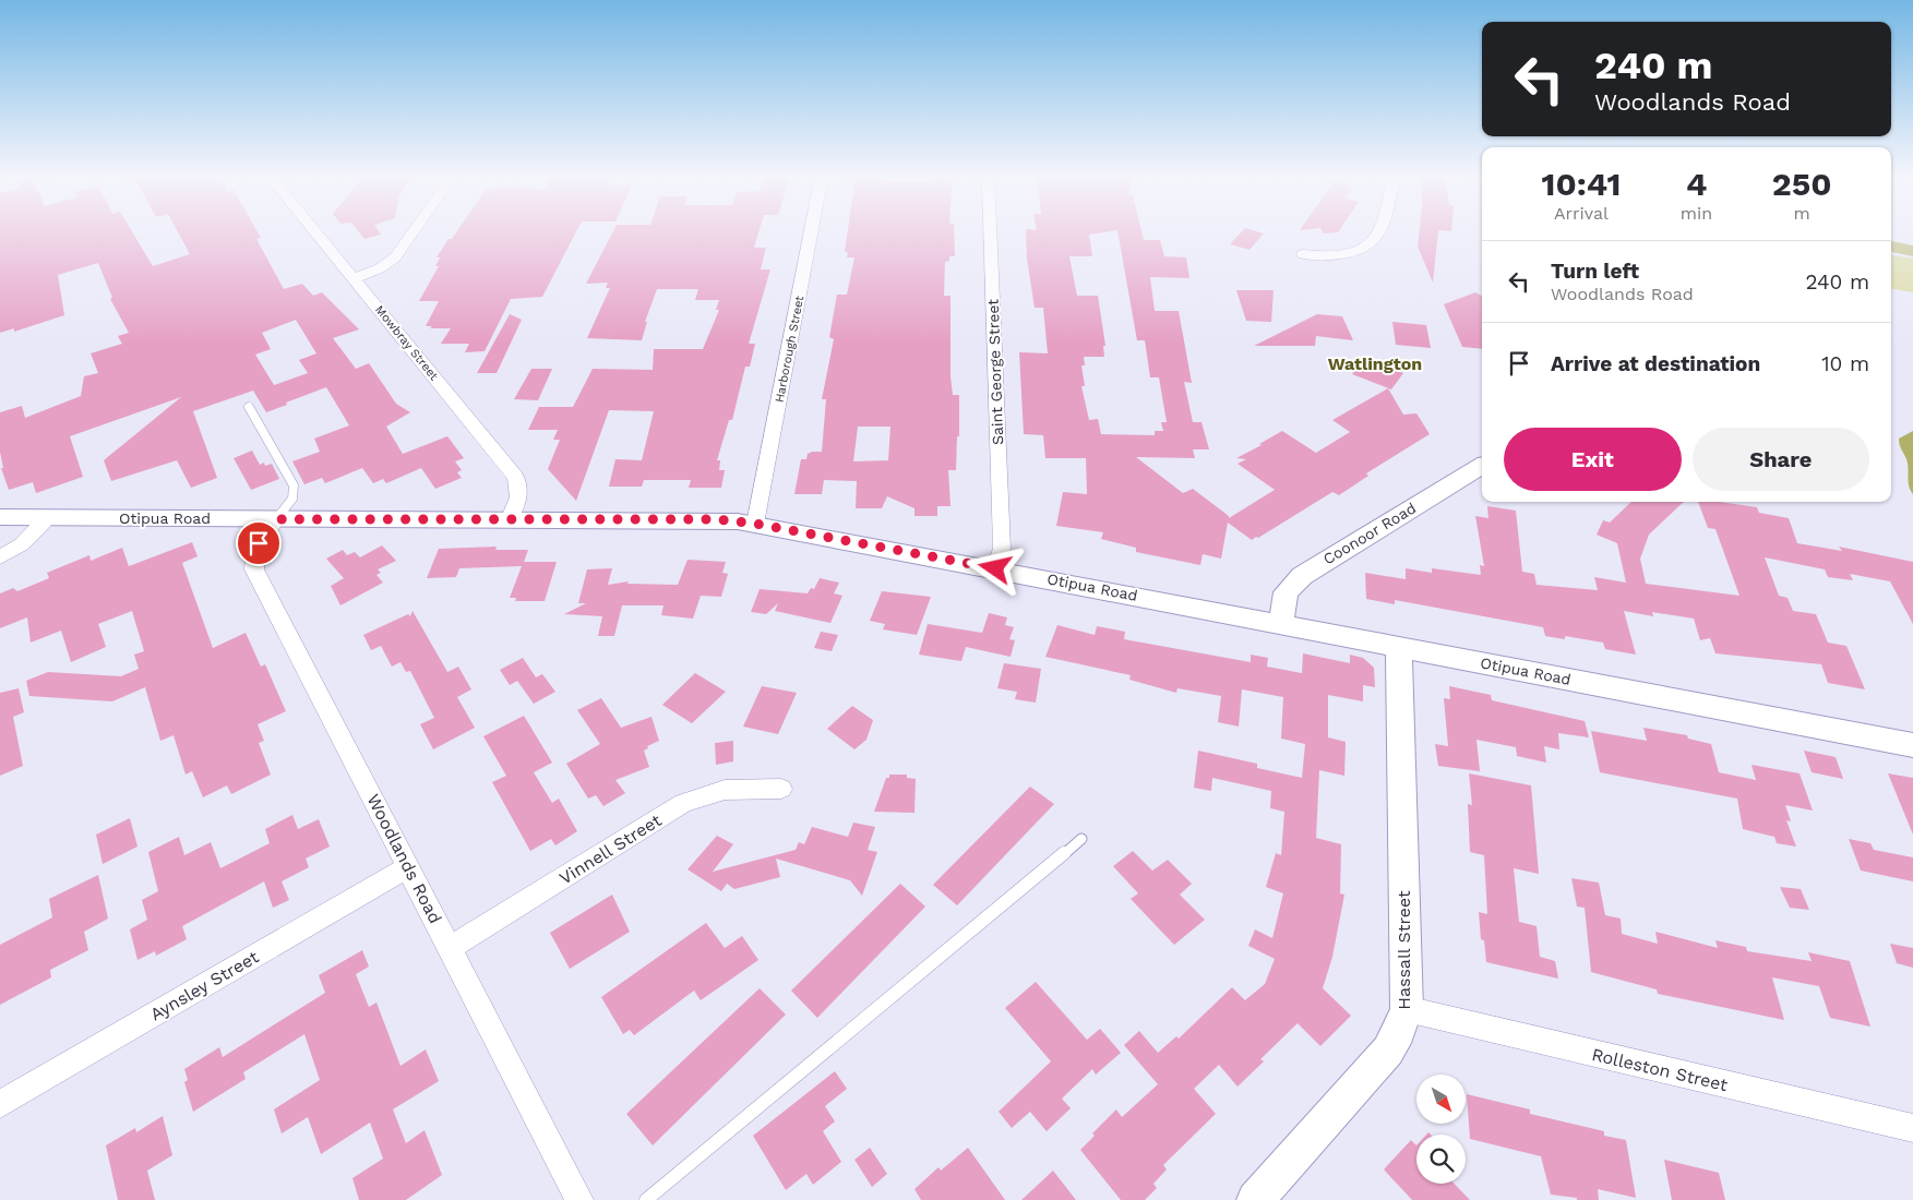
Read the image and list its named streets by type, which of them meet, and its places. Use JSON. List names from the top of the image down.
{
  "streets": {
    "street": [
      "Mowbray Street",
      "Harborough Street",
      "Saint George Street",
      "Otipua Road",
      "Coonoor Road",
      "Vinnell Street",
      "Woodlands Road",
      "Hassall Street",
      "Aynsley Street",
      "Rolleston Street"
    ]
  },
  "crossings": [
    ["Mowbray Street", "Otipua Road"],
    ["Harborough Street", "Otipua Road"],
    ["Saint George Street", "Otipua Road"],
    ["Otipua Road", "Coonoor Road"],
    ["Otipua Road", "Woodlands Road"],
    ["Otipua Road", "Hassall Street"],
    ["Vinnell Street", "Woodlands Road"],
    ["Woodlands Road", "Aynsley Street"],
    ["Hassall Street", "Rolleston Street"]
  ],
  "districts": ["Watlington"],
  "north": "bottom right",
  "page": {
    "turn": ["240 m", "Woodlands Road"],
    "eta": [
      "10:41",
      "Arrival",
      "4",
      "min",
      "250",
      "m"
    ],
    "list": [
      {
        "name": "Turn left",
        "note": "Woodlands Road",
        "value": "240 m"
      },
      {
        "name": "Arrive at destination",
        "value": "10 m"
      }
    ],
    "buttons": ["Exit", "Share"]
  }
}
